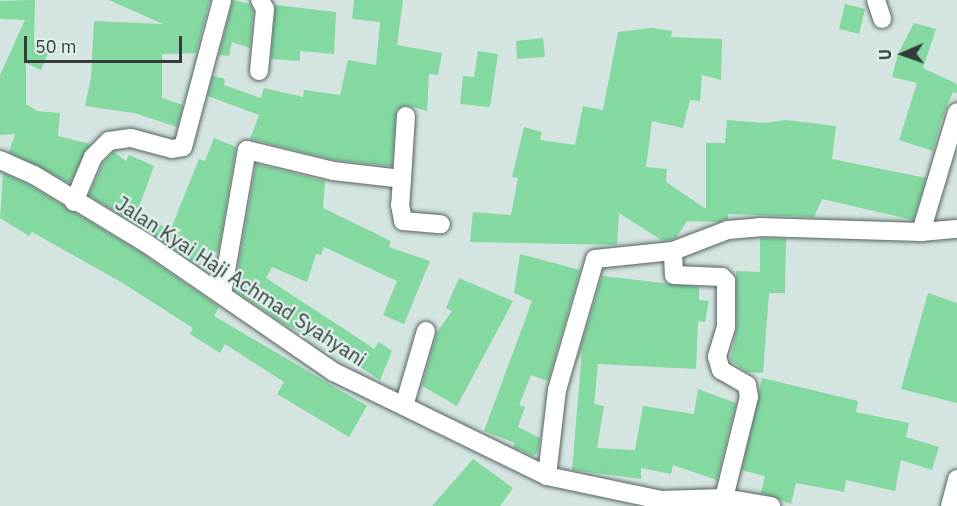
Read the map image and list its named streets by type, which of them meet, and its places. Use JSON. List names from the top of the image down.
{
  "streets": {
    "street": ["Jalan Kyai Haji Achmad Syahyani"]
  },
  "scale_bar": "50 m",
  "north": "left"
}
